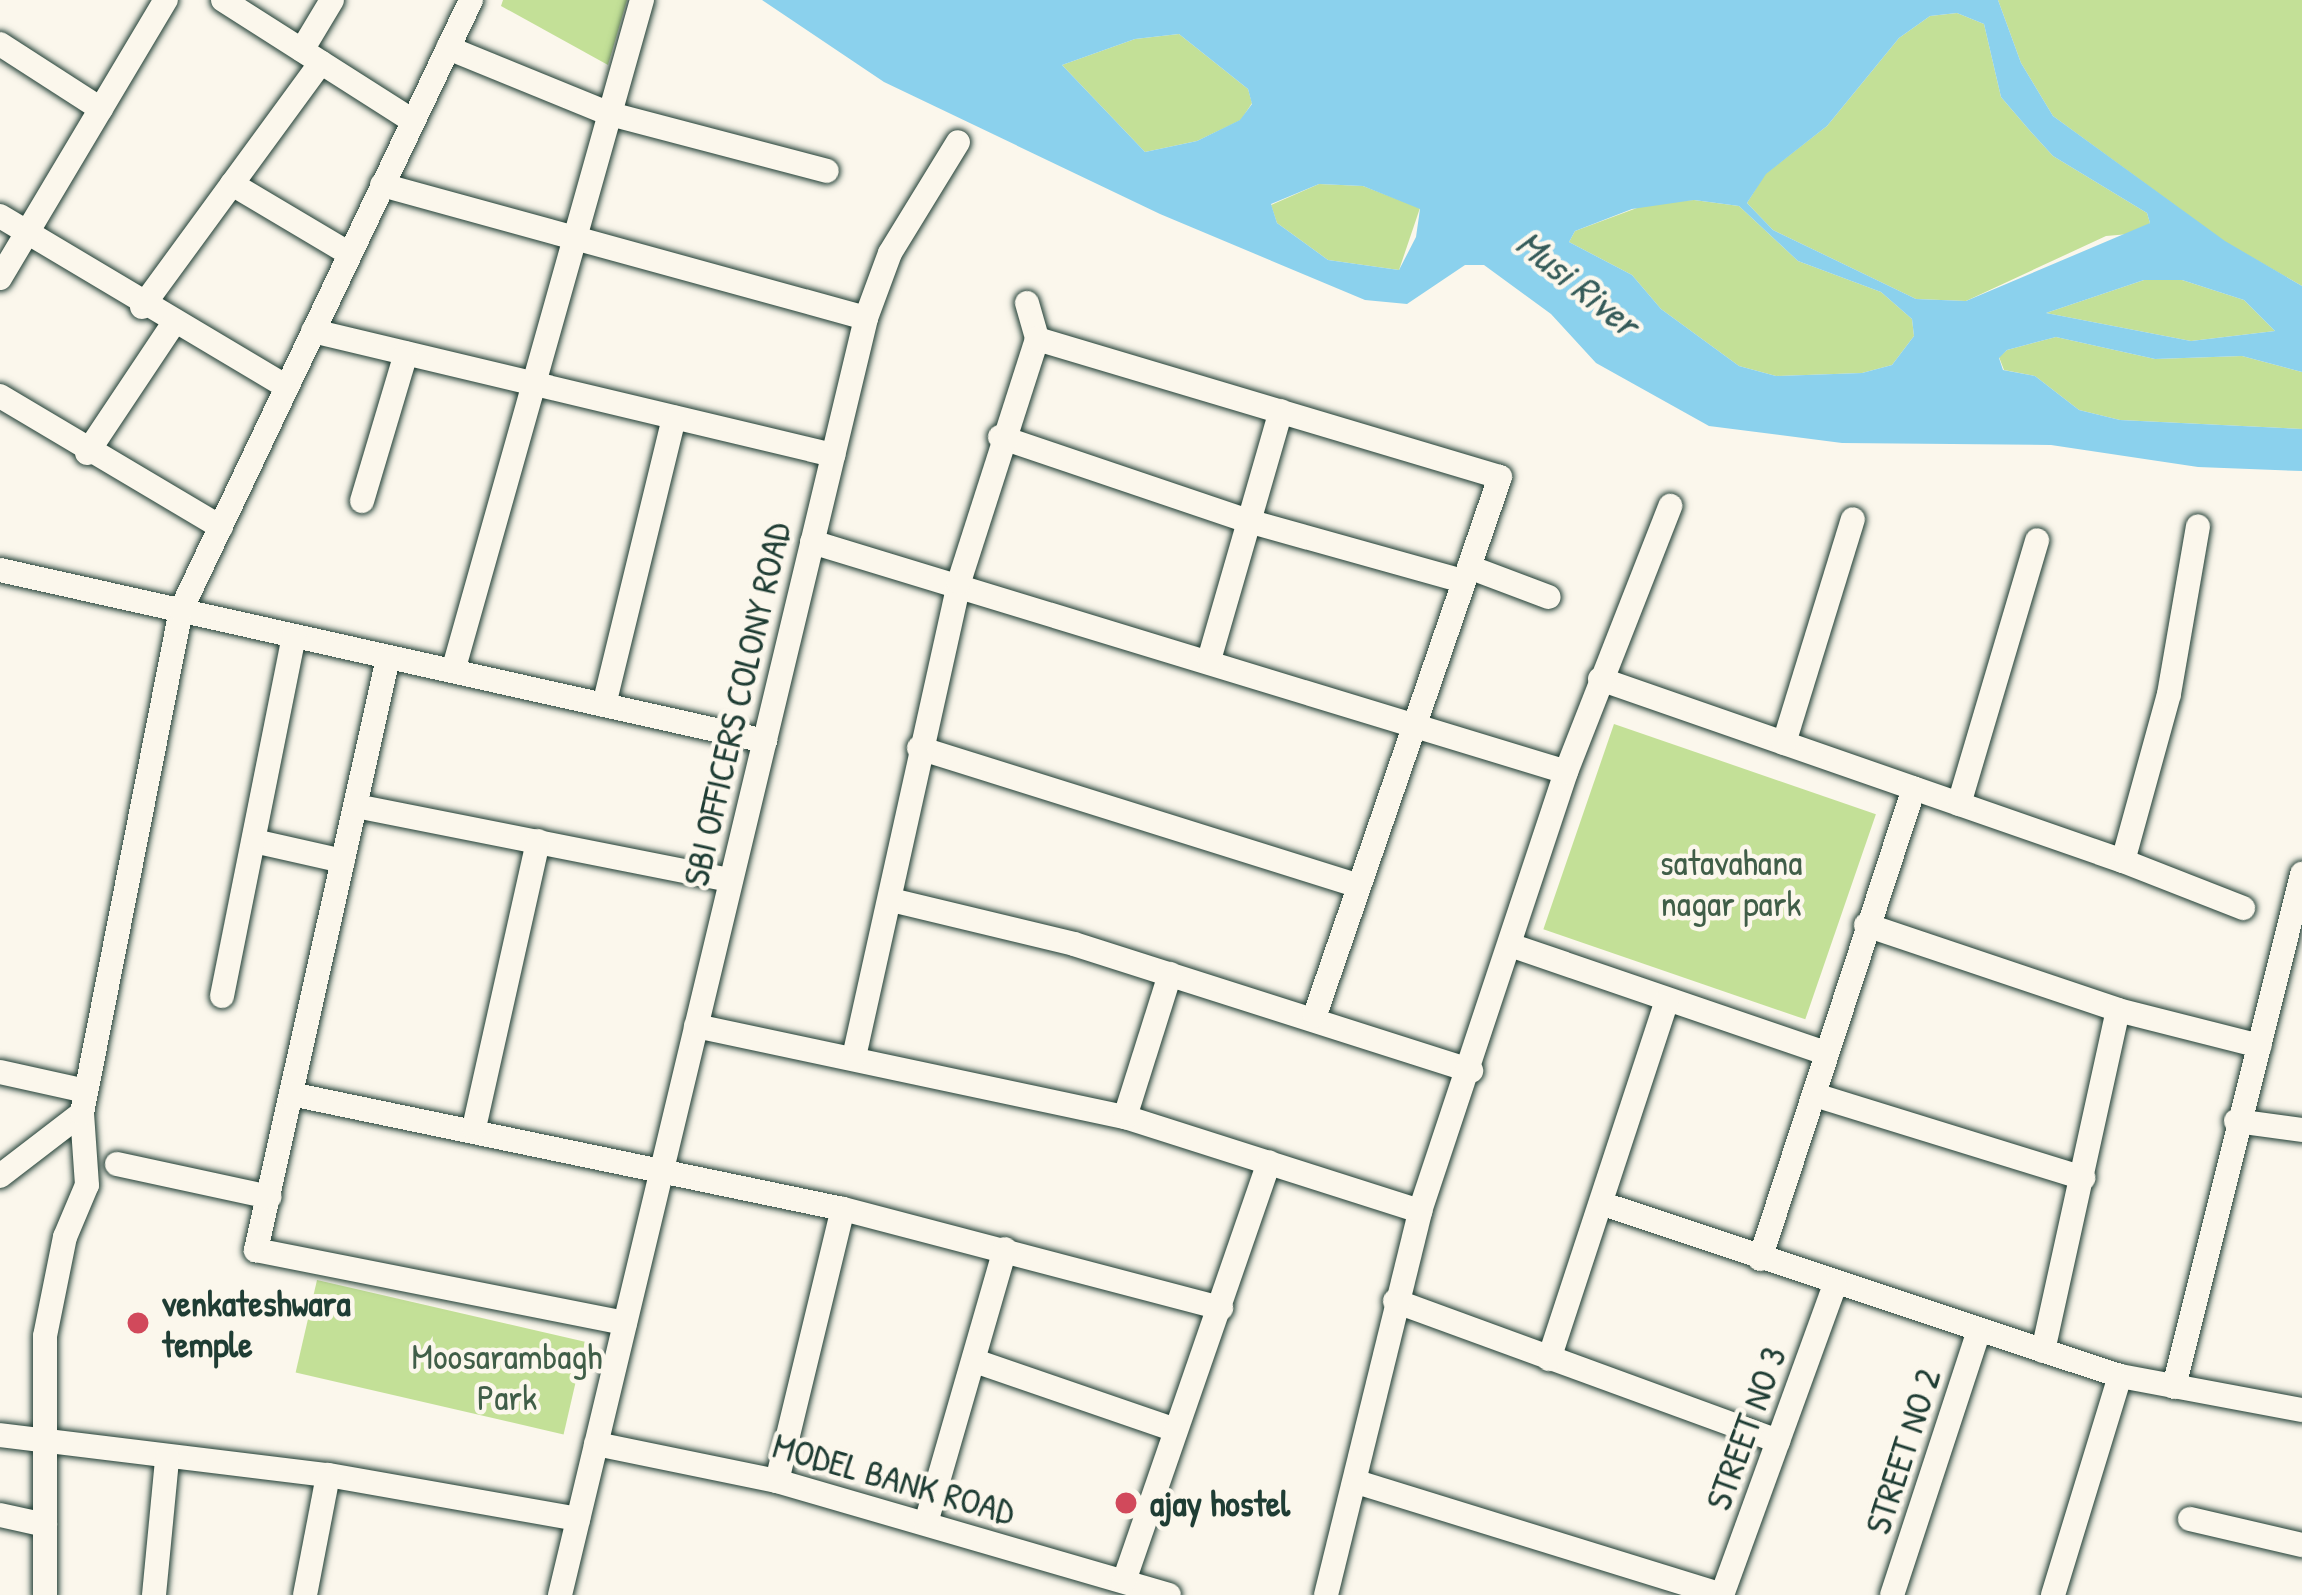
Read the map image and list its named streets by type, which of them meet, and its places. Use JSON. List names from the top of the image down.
{
  "streets": {
    "street": [
      "SBI OFFICERS COLONY ROAD",
      "STREET NO 3",
      "STREET NO 2",
      "MODEL BANK ROAD"
    ]
  },
  "crossings": [
    ["SBI OFFICERS COLONY ROAD", "MODEL BANK ROAD"]
  ],
  "water": ["Musi River"],
  "parks": ["satavahana nagar park", "Moosarambagh Park"],
  "places": ["venkateshwara temple", "ajay hostel"]
}
